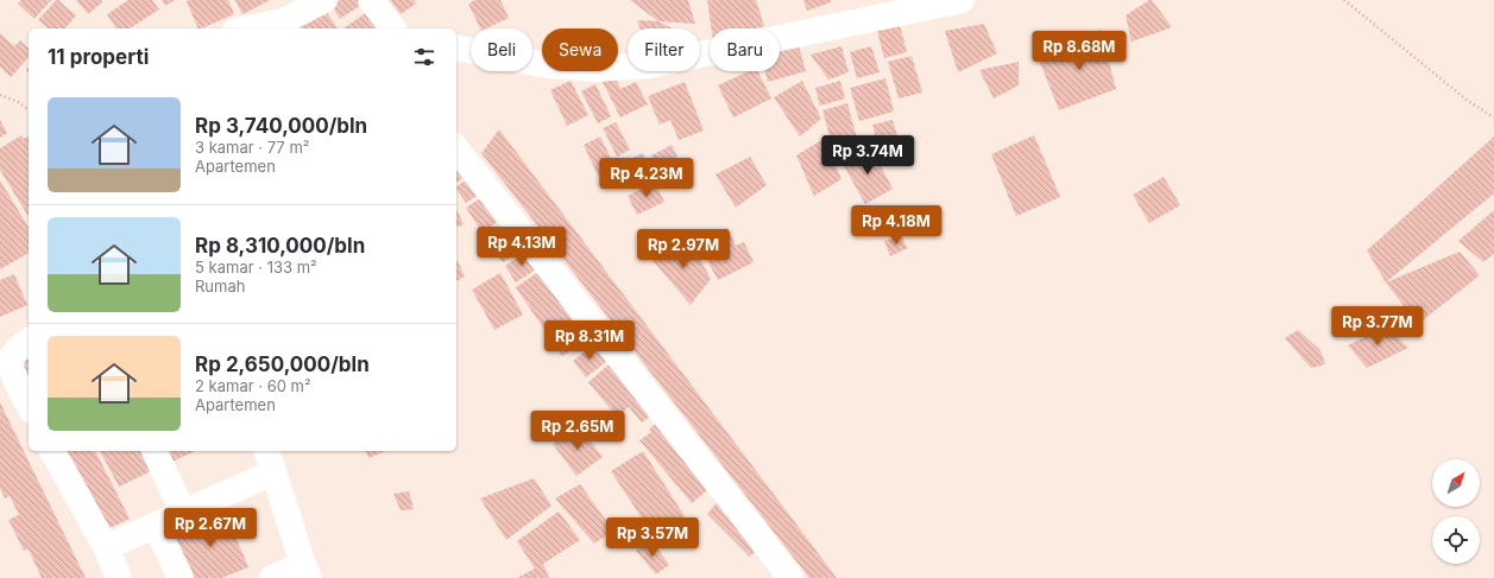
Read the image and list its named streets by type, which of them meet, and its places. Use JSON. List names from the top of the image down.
{
  "north": "top right",
  "page": {
    "chip": [
      "Beli",
      "Sewa",
      "Filter",
      "Baru"
    ],
    "heading": "11 properti",
    "price": [
      "Rp 8.68M",
      "Rp 3.74M",
      "Rp 4.23M",
      "Rp 4.18M",
      "Rp 4.13M",
      "Rp 2.97M",
      "Rp 3.77M",
      "Rp 8.31M",
      "Rp 2.65M",
      "Rp 2.67M",
      "Rp 3.57M"
    ],
    "list": [
      {
        "name": "Rp 3,740,000/bln",
        "note": "3 kamar · 77 m² · Apartemen"
      },
      {
        "name": "Rp 8,310,000/bln",
        "note": "5 kamar · 133 m² · Rumah"
      },
      {
        "name": "Rp 2,650,000/bln",
        "note": "2 kamar · 60 m² · Apartemen"
      }
    ]
  }
}
